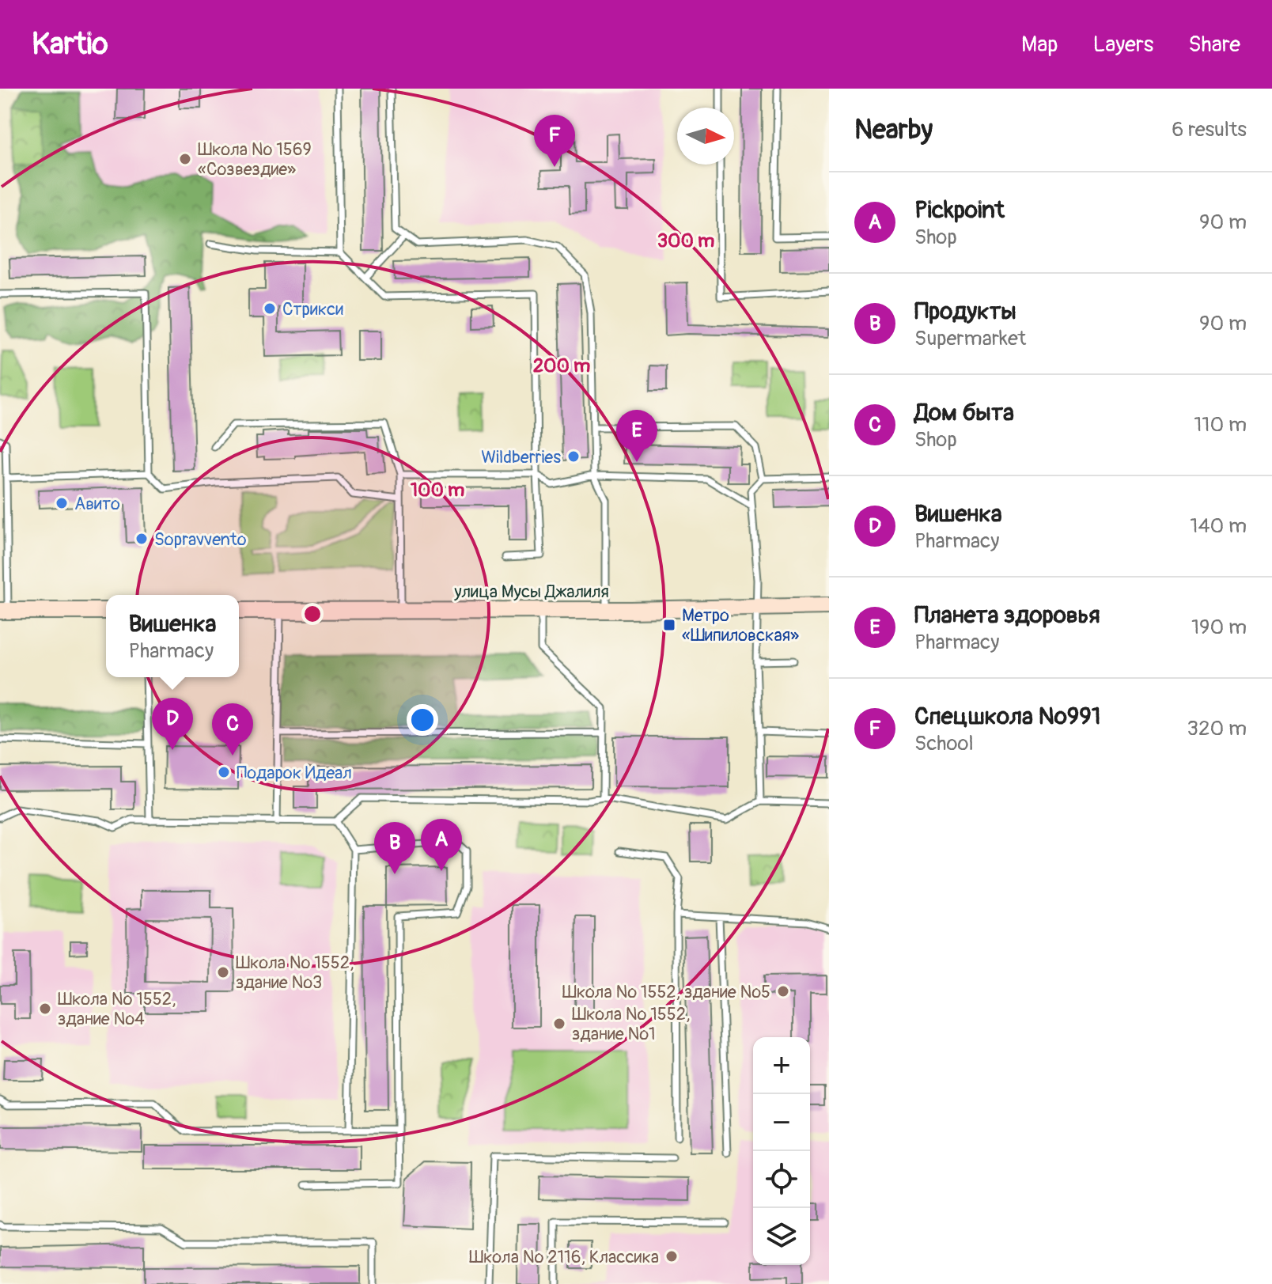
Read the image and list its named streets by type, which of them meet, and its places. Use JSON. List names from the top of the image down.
{
  "streets": {
    "main road": ["улица Мусы Джалиля"]
  },
  "places": {
    "other": [
      "Школа № 1569 «Созвездие»",
      "Стрикси",
      "Wildberries",
      "Авито",
      "Sopravvento",
      "Подарок Идеал",
      "Школа № 1552, здание №3",
      "Школа № 1552, здание №5",
      "Школа № 1552, здание №4",
      "Школа № 1552, здание №1",
      "Школа № 2116, Классика"
    ],
    "transit": ["Метро «Шипиловская»"]
  },
  "north": "right",
  "page": {
    "header": "Kartio",
    "nav": ["Map", "Layers", "Share"],
    "heading": ["Nearby", "6 results"],
    "pins": [
      "F",
      "E",
      "D",
      "C",
      "A",
      "B"
    ],
    "list": [
      {
        "mark": "A",
        "name": "Pickpoint",
        "note": "Shop",
        "value": "90 m"
      },
      {
        "mark": "B",
        "name": "Продукты",
        "note": "Supermarket",
        "value": "90 m"
      },
      {
        "mark": "C",
        "name": "Дом быта",
        "note": "Shop",
        "value": "110 m"
      },
      {
        "mark": "D",
        "name": "Вишенка",
        "note": "Pharmacy",
        "value": "140 m"
      },
      {
        "mark": "E",
        "name": "Планета здоровья",
        "note": "Pharmacy",
        "value": "190 m"
      },
      {
        "mark": "F",
        "name": "Спецшкола №991",
        "note": "School",
        "value": "320 m"
      }
    ],
    "popup": ["Вишенка", "Pharmacy"],
    "map_buttons": ["+", "−"]
  },
  "rings": ["300 m", "200 m", "100 m"]
}
